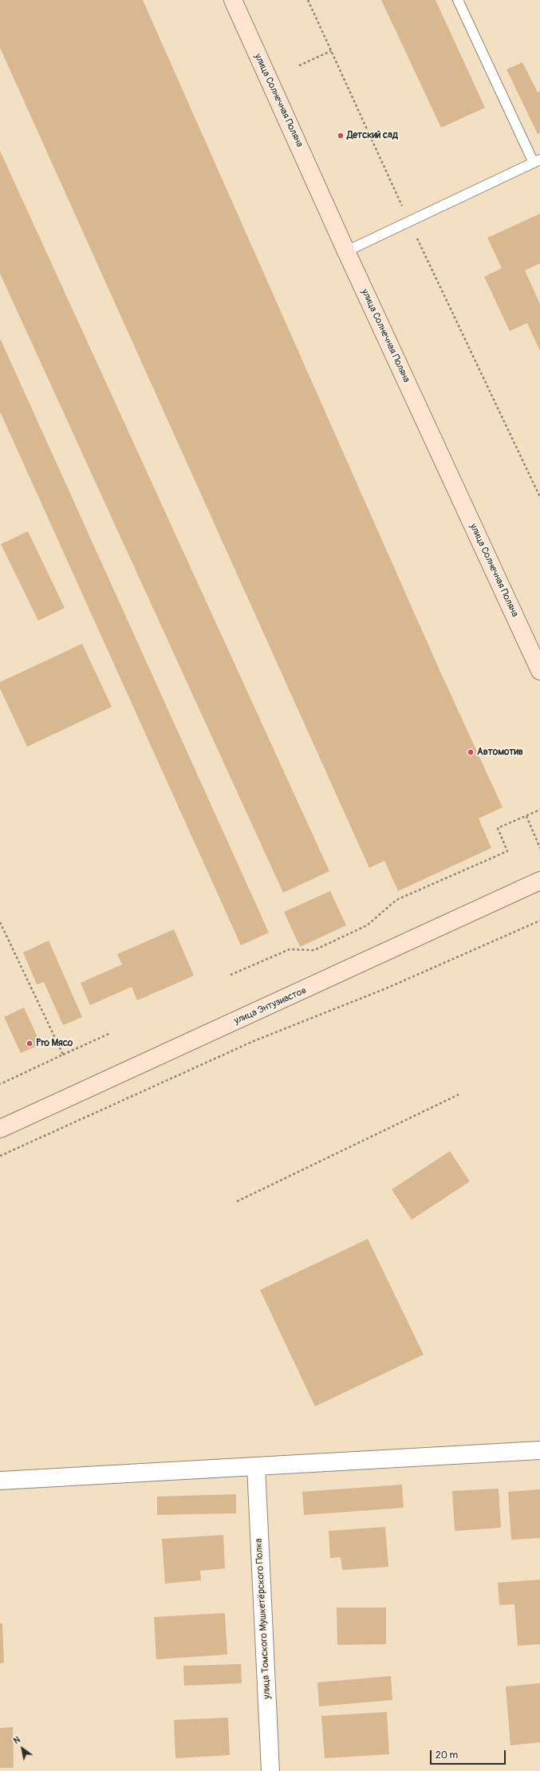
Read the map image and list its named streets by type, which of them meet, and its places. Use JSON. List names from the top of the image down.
{
  "streets": {
    "street": ["улица Солнечная Поляна", "улица Энтузиастов", "улица Томского Мушкетёрского Полка"]
  },
  "places": ["Детский сад", "Автомотив", "Pro Мясо"],
  "scale_bar": "20 m",
  "north": "top left"
}
